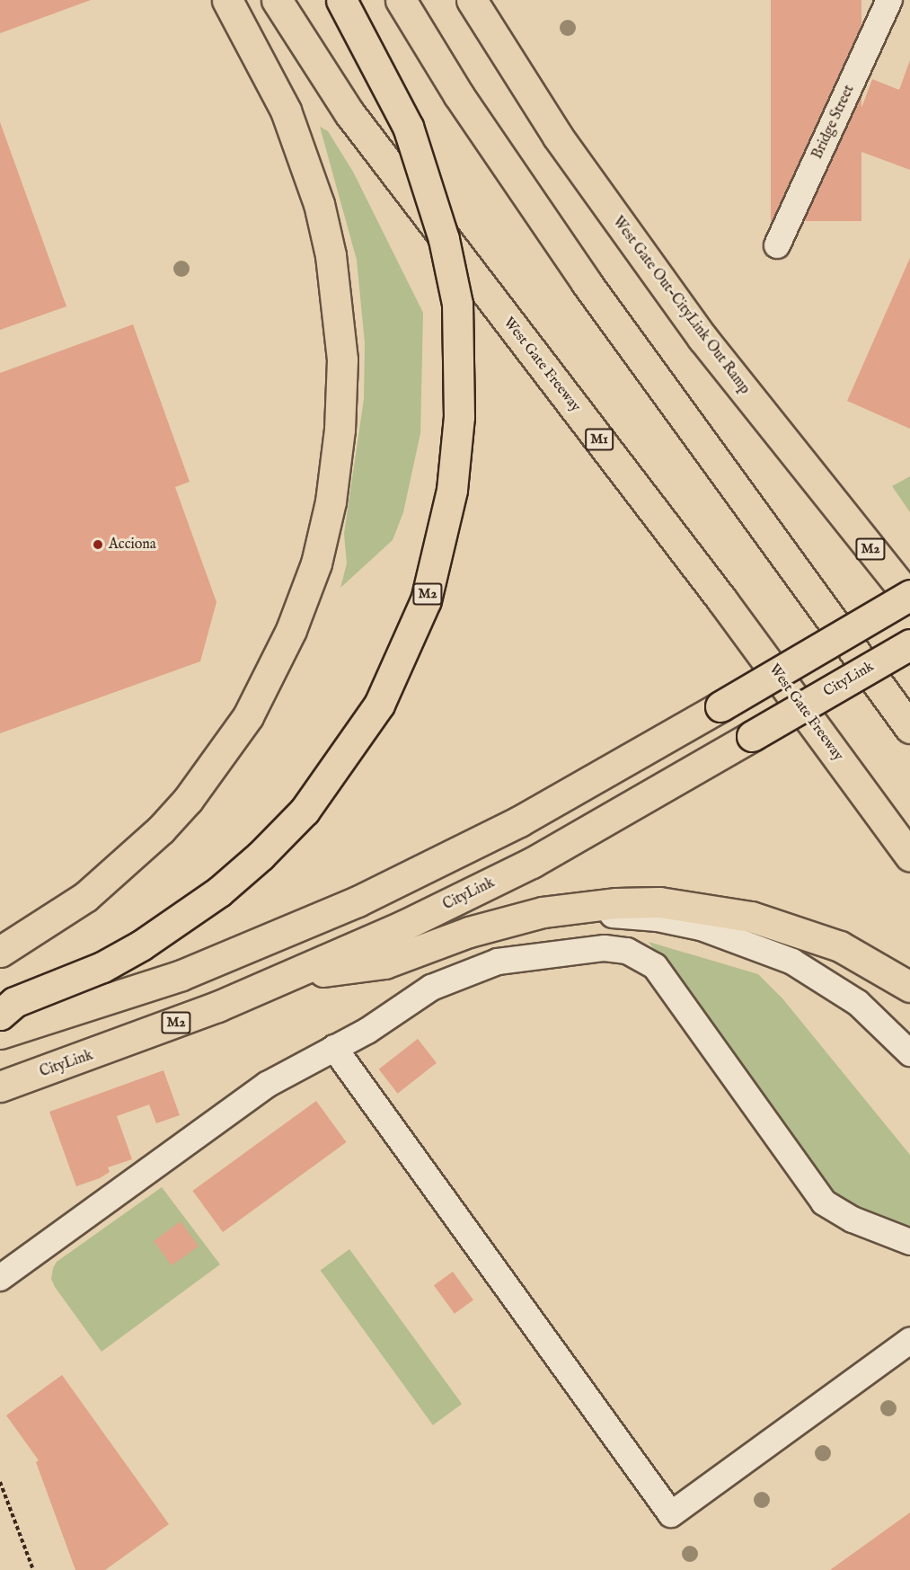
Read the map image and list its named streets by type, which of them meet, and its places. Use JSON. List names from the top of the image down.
{
  "streets": {
    "highway": [
      "West Gate Out-CityLink Out Ramp",
      "West Gate Freeway",
      "M1",
      "M2",
      "CityLink"
    ],
    "lane": ["Bridge Street"]
  },
  "crossings": [
    ["West Gate Out-CityLink Out Ramp", "M2"],
    ["M2", "CityLink"]
  ],
  "places": ["Acciona"]
}
